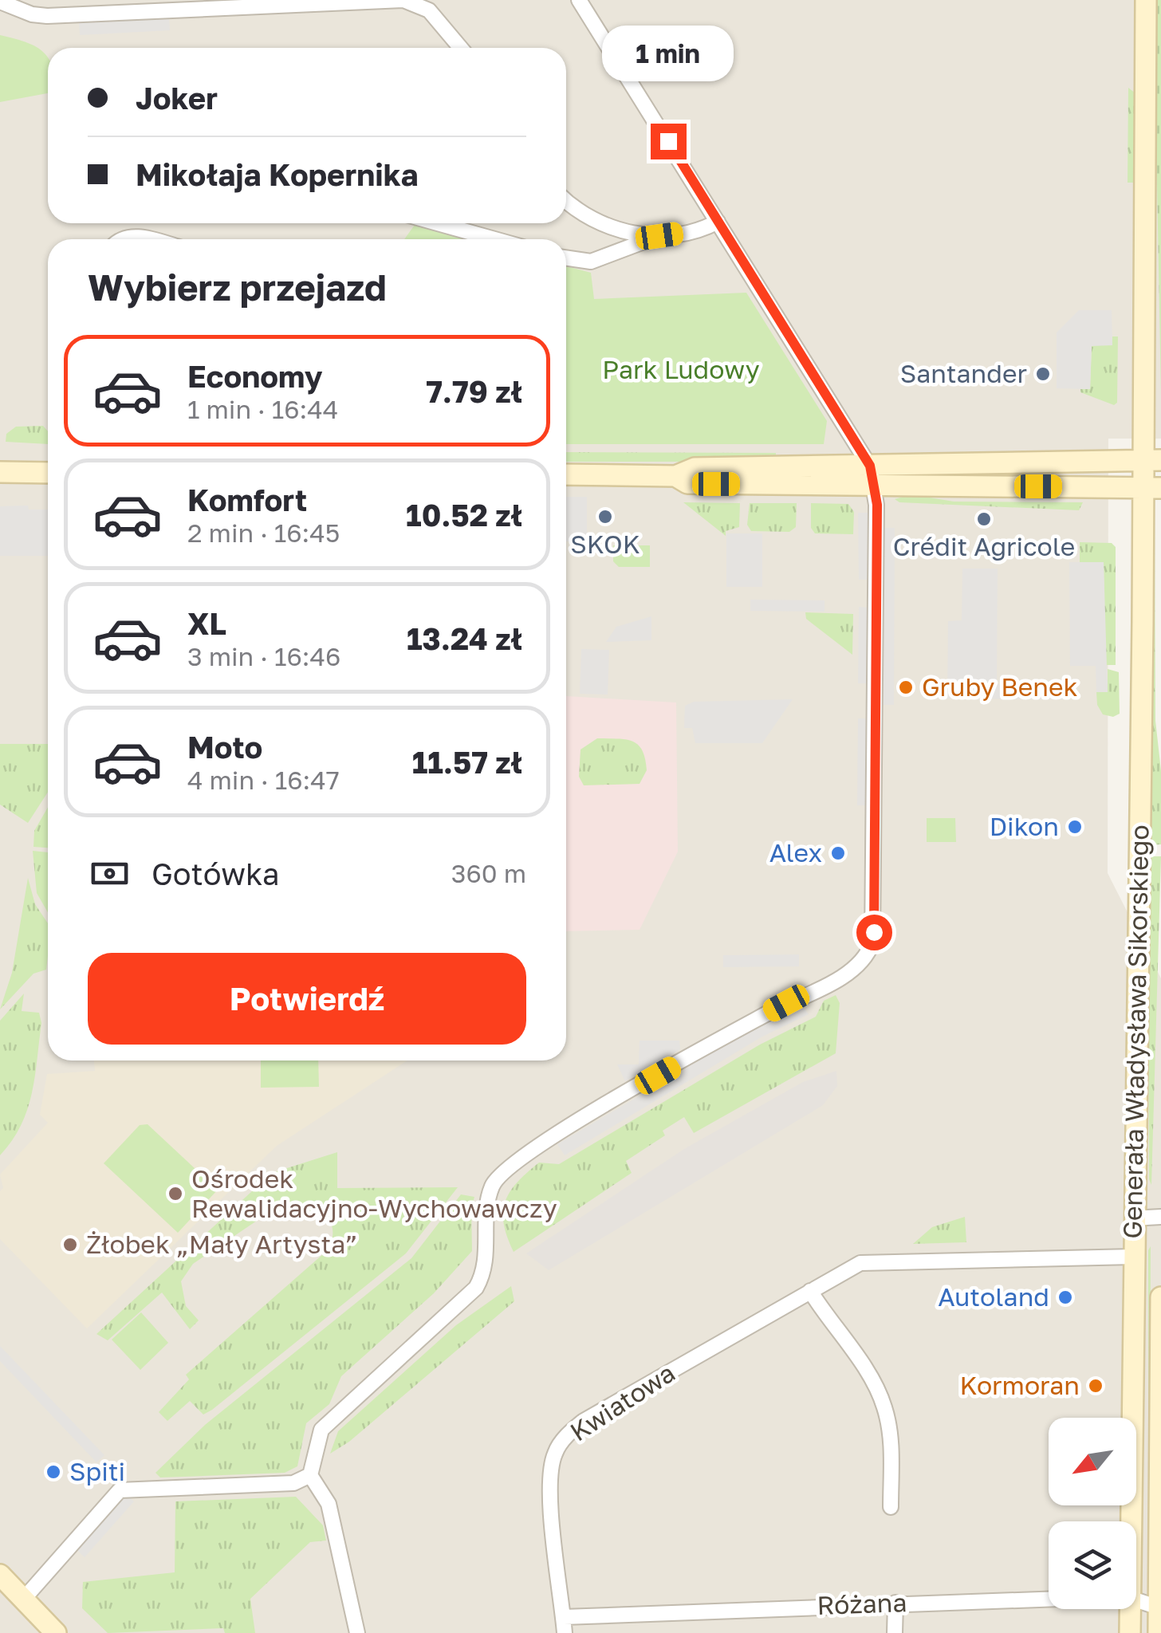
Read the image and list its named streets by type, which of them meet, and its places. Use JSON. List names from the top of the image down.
{
  "streets": {
    "main road": ["Generała Władysława Sikorskiego"],
    "street": ["Kwiatowa", "Różana"]
  },
  "crossings": [
    ["Generała Władysława Sikorskiego", "Kwiatowa"],
    ["Kwiatowa", "Różana"]
  ],
  "parks": ["Park Ludowy"],
  "places": [
    "Santander",
    "SKOK",
    "Crédit Agricole",
    "Gruby Benek",
    "Dikon",
    "Alex",
    "Ośrodek Rewalidacyjno-Wychowawczy",
    "Żłobek „Mały Artysta”",
    "Autoland",
    "Kormoran",
    "Spiti"
  ],
  "north": "bottom left",
  "page": {
    "bubble": "1 min",
    "banner": ["Joker", "Mikołaja Kopernika"],
    "heading": "Wybierz przejazd",
    "list": [
      {
        "name": "Economy",
        "note": "1 min · 16:44",
        "value": "7.79 zł"
      },
      {
        "name": "Komfort",
        "note": "2 min · 16:45",
        "value": "10.52 zł"
      },
      {
        "name": "XL",
        "note": "3 min · 16:46",
        "value": "13.24 zł"
      },
      {
        "name": "Moto",
        "note": "4 min · 16:47",
        "value": "11.57 zł"
      }
    ],
    "pay": ["Gotówka", "360 m"],
    "buttons": "Potwierdź"
  }
}
